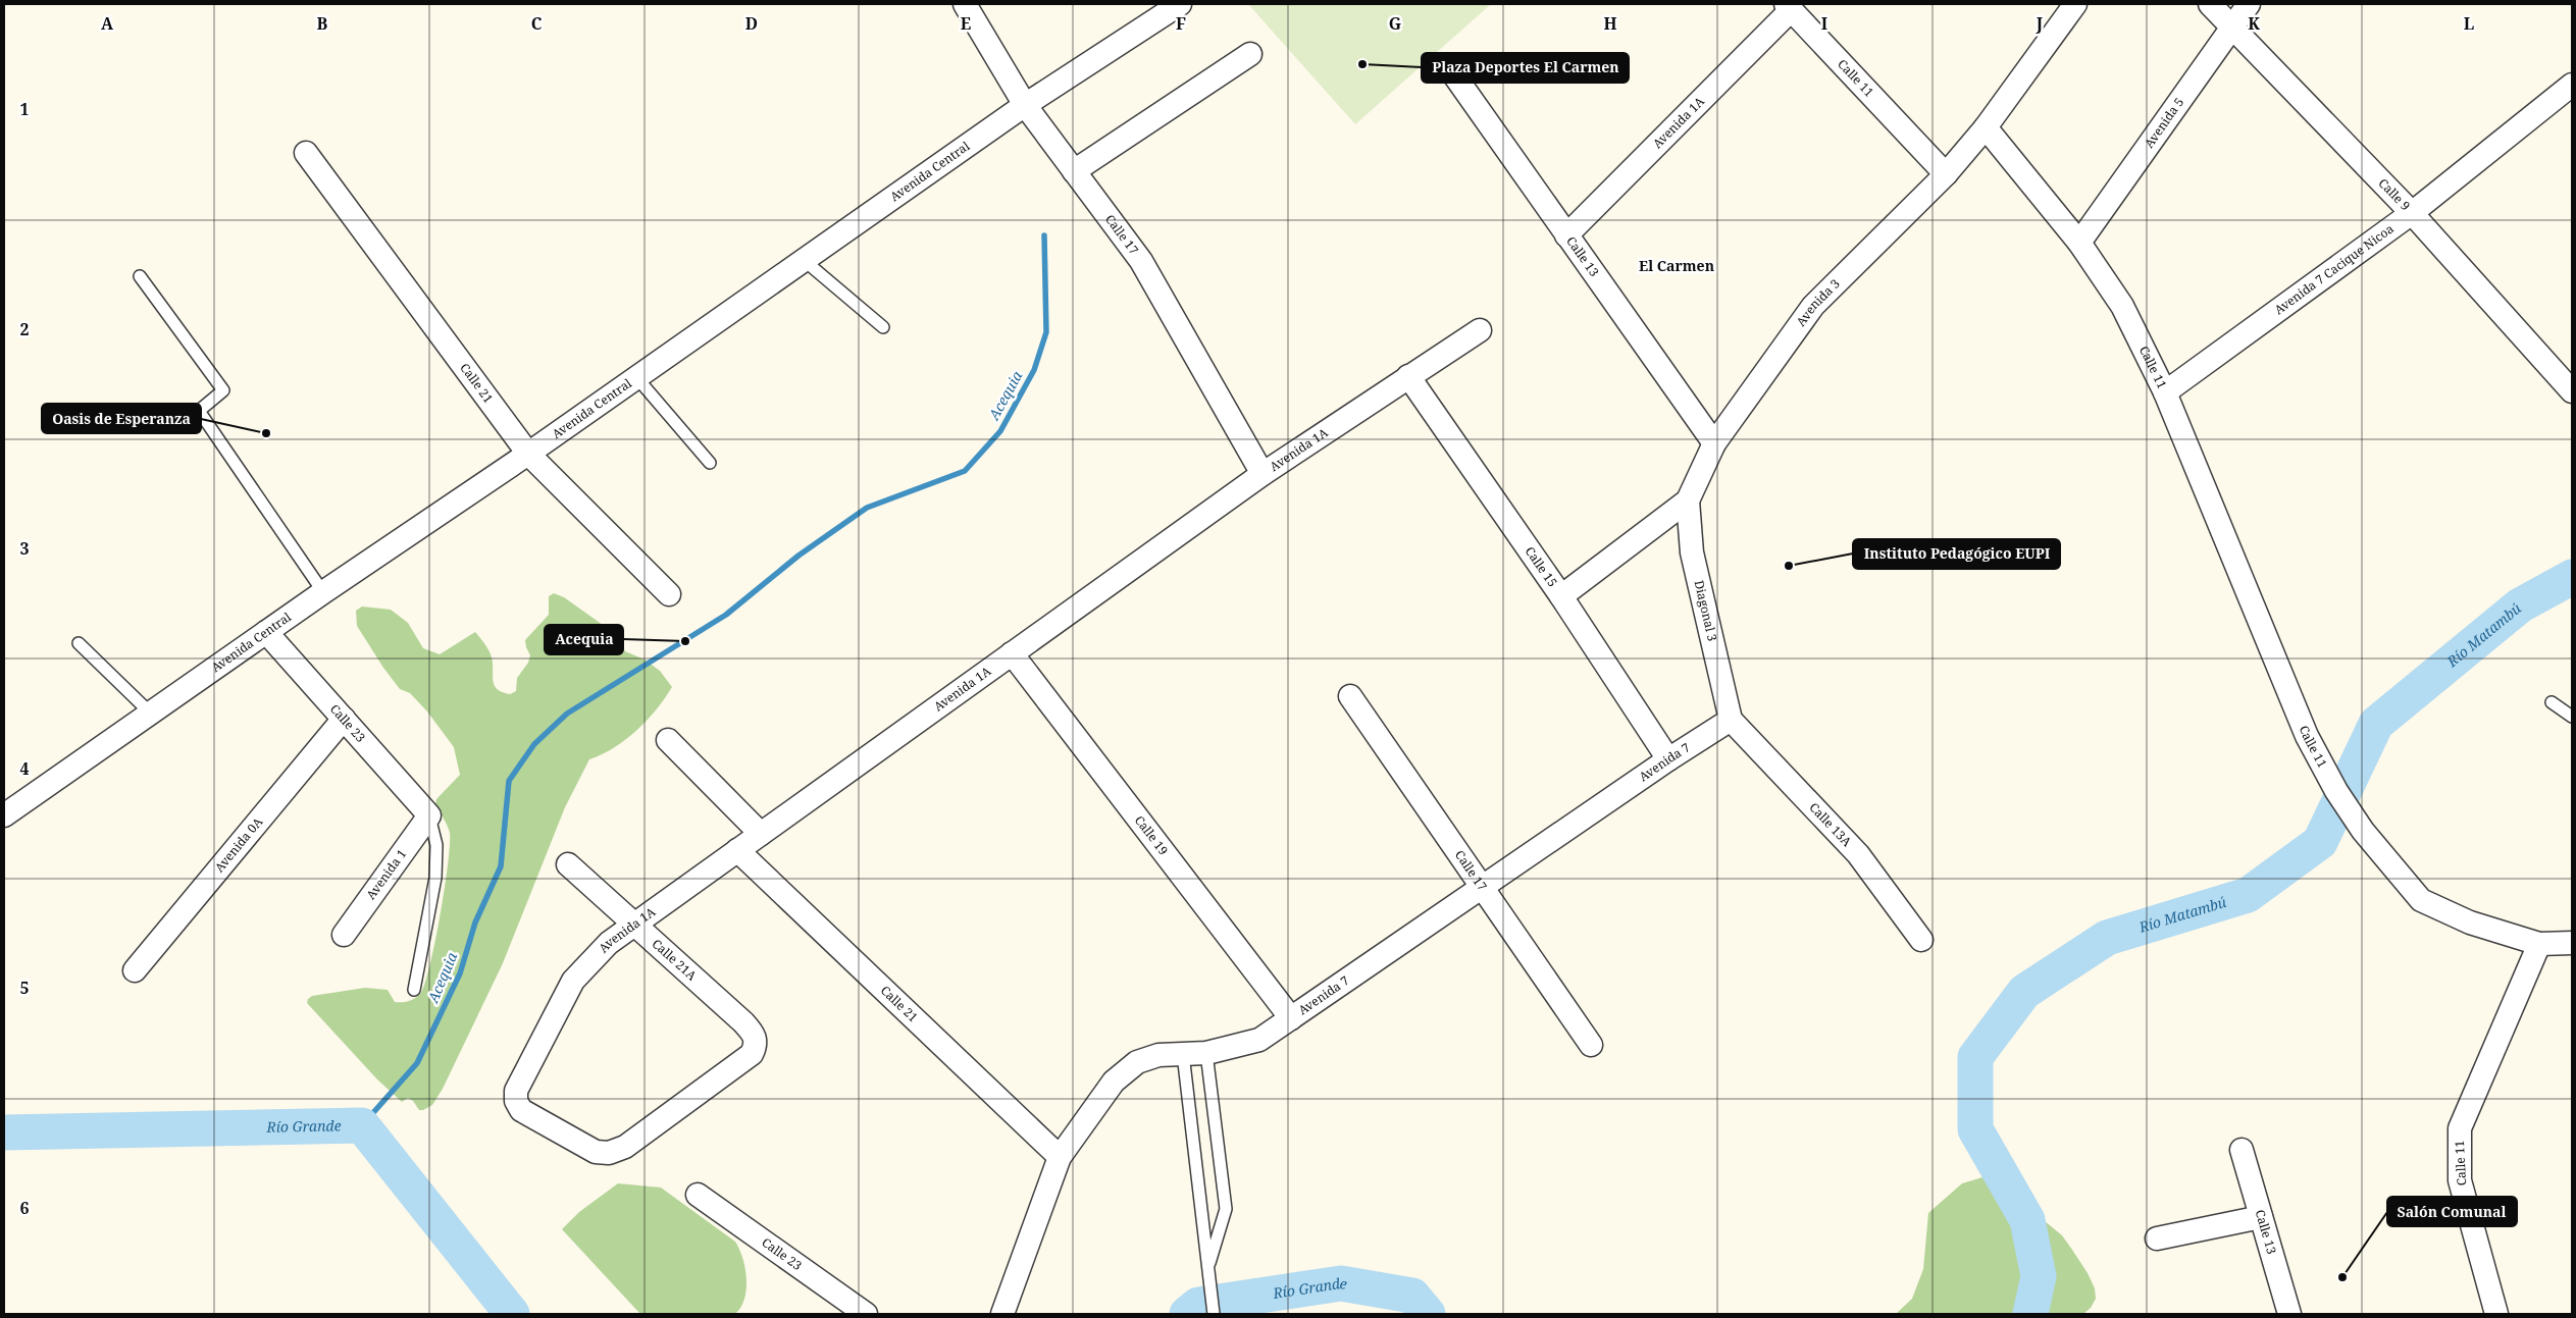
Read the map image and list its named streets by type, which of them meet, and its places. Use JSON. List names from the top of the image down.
{
  "streets": {
    "street": [
      "Calle 11",
      "Avenida 1A",
      "Avenida 5",
      "Avenida Central",
      "Calle 9",
      "Calle 17",
      "Calle 13",
      "Avenida 7 Cacique Nicoa",
      "Avenida 3",
      "Calle 21",
      "Calle 15",
      "Diagonal 3",
      "Calle 23",
      "Avenida 7",
      "Calle 13A",
      "Calle 19",
      "Avenida 0A",
      "Avenida 1",
      "Calle 21A"
    ]
  },
  "crossings": [
    ["Calle 11", "Avenida 1A"],
    ["Calle 11", "Avenida 5"],
    ["Calle 11", "Avenida 7 Cacique Nicoa"],
    ["Calle 11", "Avenida 3"],
    ["Avenida 1A", "Calle 17"],
    ["Avenida 1A", "Calle 13"],
    ["Avenida 1A", "Calle 21"],
    ["Avenida 1A", "Calle 15"],
    ["Avenida 1A", "Calle 19"],
    ["Avenida 1A", "Calle 21A"],
    ["Avenida 5", "Calle 9"],
    ["Avenida Central", "Calle 17"],
    ["Avenida Central", "Calle 21"],
    ["Avenida Central", "Calle 23"],
    ["Calle 9", "Avenida 7 Cacique Nicoa"],
    ["Calle 17", "Avenida 7"],
    ["Calle 13", "Avenida 3"],
    ["Avenida 3", "Calle 15"],
    ["Avenida 3", "Diagonal 3"],
    ["Calle 21", "Avenida 7"],
    ["Calle 15", "Avenida 7"],
    ["Diagonal 3", "Avenida 7"],
    ["Diagonal 3", "Calle 13A"],
    ["Calle 23", "Avenida 0A"],
    ["Calle 23", "Avenida 1"],
    ["Avenida 7", "Calle 13A"],
    ["Avenida 7", "Calle 19"]
  ],
  "districts": ["El Carmen"],
  "water": ["Acequia", "Río Matambú", "Río Grande"],
  "places": [
    "Plaza Deportes El Carmen",
    "Oasis de Esperanza",
    "Instituto Pedagógico EUPI",
    "Acequia",
    "Salón Comunal"
  ],
  "grid": {
    "columns": [
      "A",
      "B",
      "C",
      "D",
      "E",
      "F",
      "G",
      "H",
      "I",
      "J",
      "K",
      "L"
    ],
    "rows": [
      "1",
      "2",
      "3",
      "4",
      "5",
      "6"
    ]
  }
}
